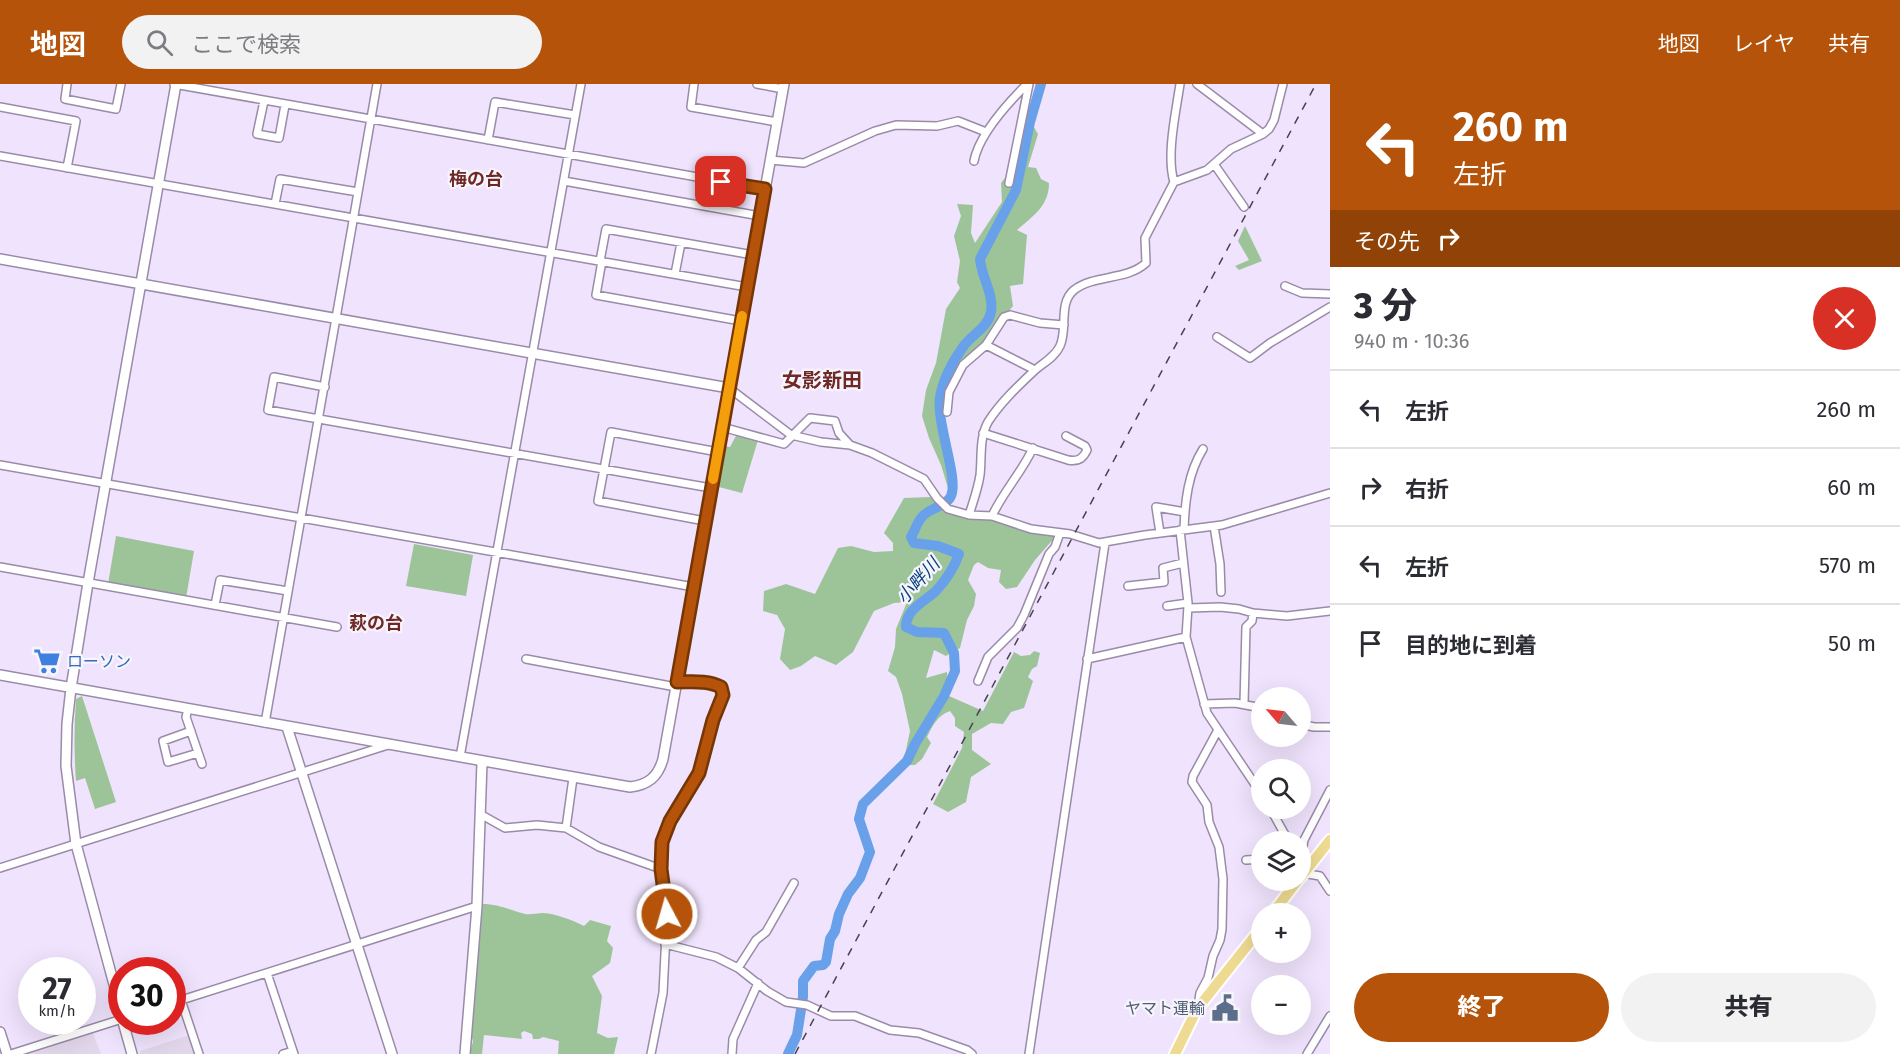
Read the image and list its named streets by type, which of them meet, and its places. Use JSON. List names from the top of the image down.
{
  "districts": ["梅の台", "女影新田", "萩の台"],
  "water": ["小畔川"],
  "places": {
    "supermarket": ["ローソン"],
    "public building": ["ヤマト運輸"]
  },
  "north": "top left",
  "page": {
    "header": "地図",
    "search": "ここで検索",
    "nav": ["地図", "レイヤ", "共有"],
    "turn": ["260 m", "左折"],
    "then": "その先",
    "heading": ["3 分", "940 m · 10:36"],
    "list": [
      {
        "name": "左折",
        "value": "260 m"
      },
      {
        "name": "右折",
        "value": "60 m"
      },
      {
        "name": "左折",
        "value": "570 m"
      },
      {
        "name": "目的地に到着",
        "value": "50 m"
      }
    ],
    "map_buttons": ["+", "−"],
    "speed": "27 km/h",
    "limit": "30",
    "buttons": ["終了", "共有"]
  }
}
